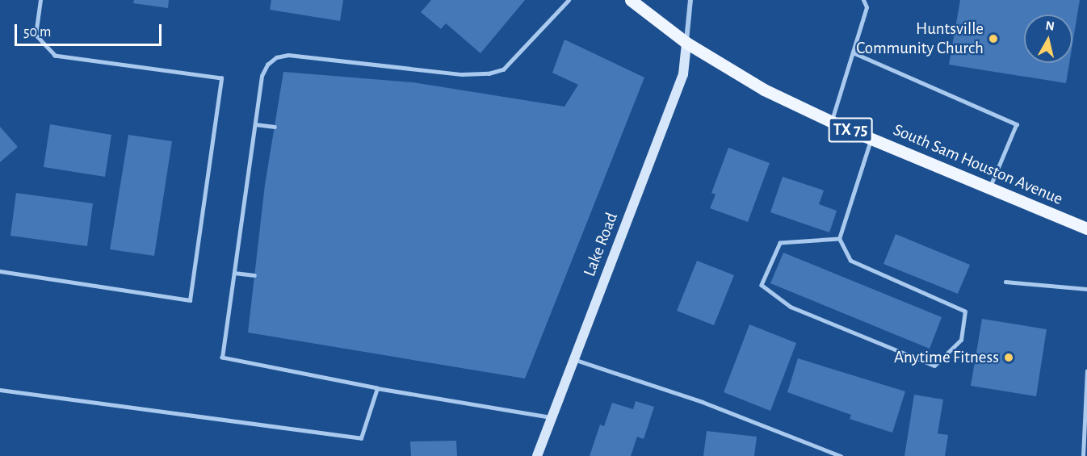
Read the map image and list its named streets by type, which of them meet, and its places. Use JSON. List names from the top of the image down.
{
  "streets": {
    "main road": ["TX 75", "South Sam Houston Avenue"],
    "street": ["Lake Road"]
  },
  "crossings": [
    ["South Sam Houston Avenue", "Lake Road"]
  ],
  "places": ["Huntsville Community Church", "Anytime Fitness"],
  "scale_bar": "50 m",
  "north": "top"
}
